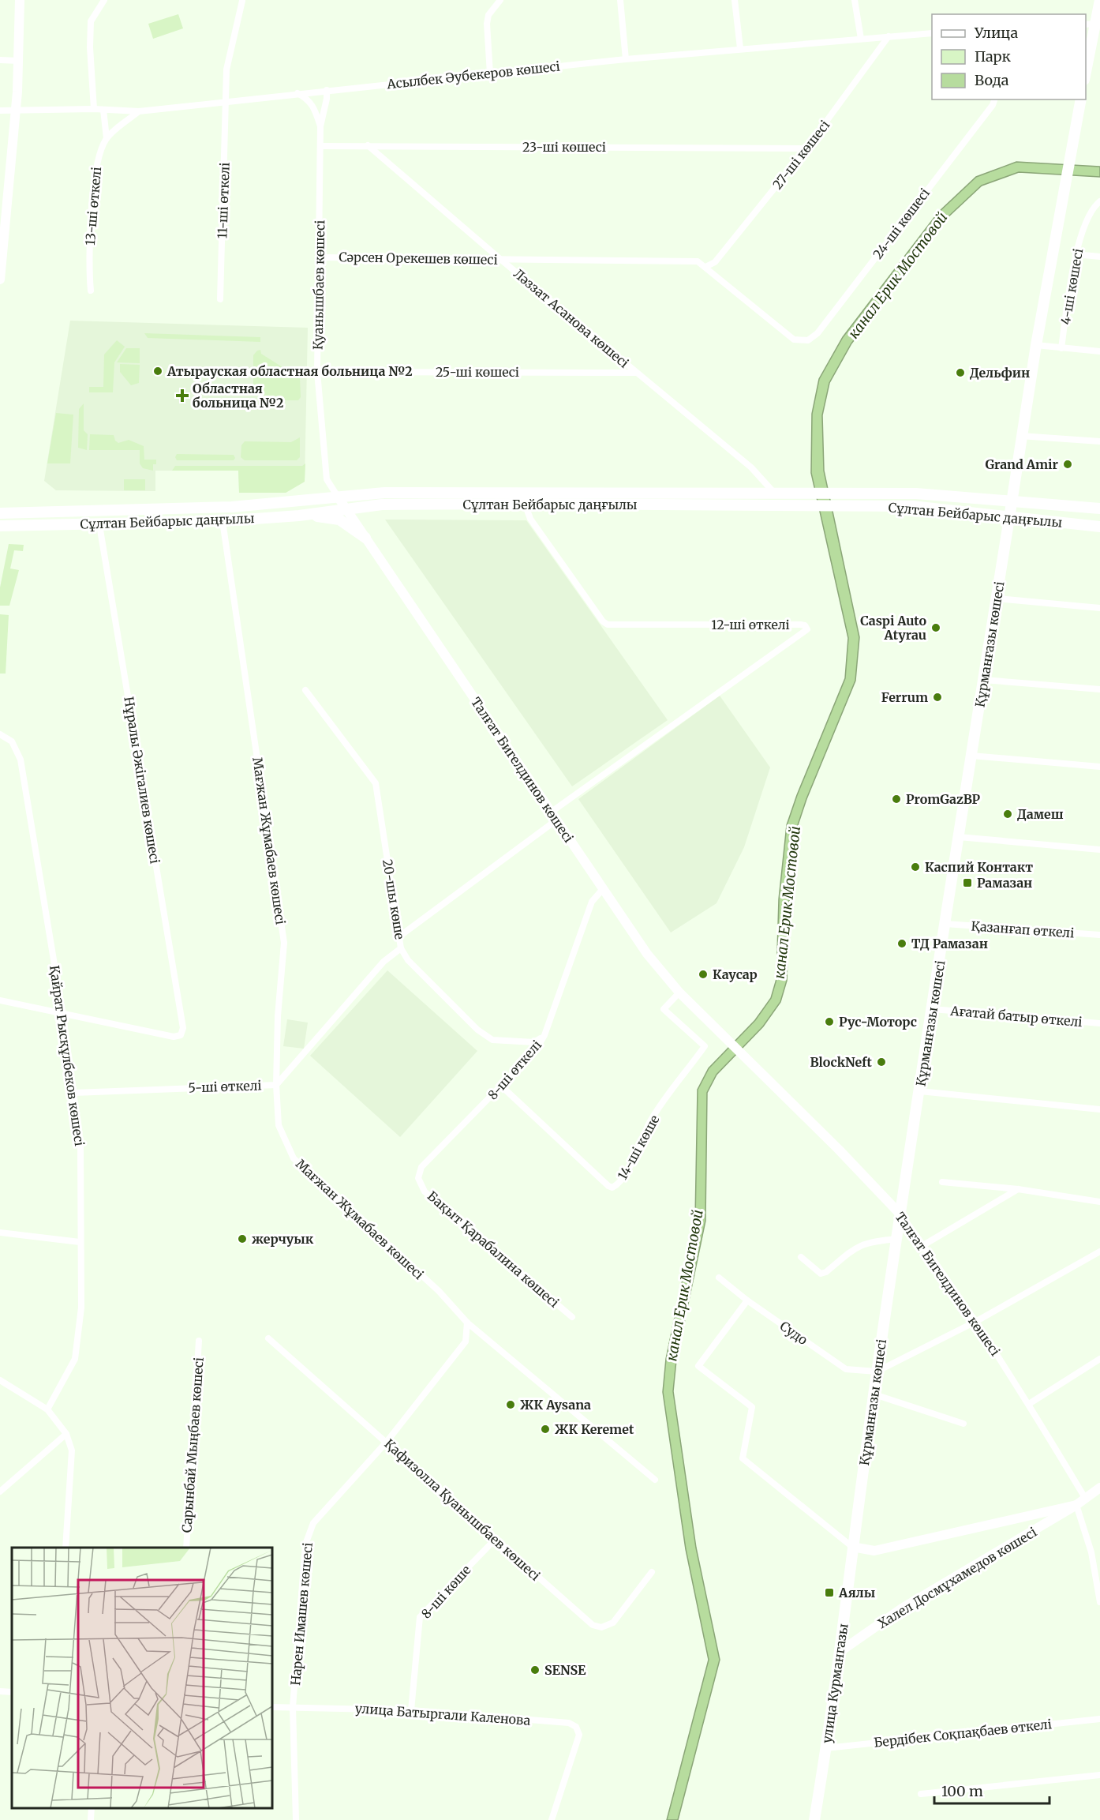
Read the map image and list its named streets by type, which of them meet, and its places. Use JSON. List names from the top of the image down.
{
  "streets": {
    "main road": ["Сұлтан Бейбарыс даңғылы", "Құрманғазы көшесі", "улица Курмангазы"],
    "street": [
      "Асылбек Әубекеров көшесі",
      "23-ші көшесі",
      "27-ші көшесі",
      "11-ші өткелі",
      "13-ші өткелі",
      "24-ші көшесі",
      "Сәрсен Орекешев көшесі",
      "Қуанышбаев көшесі",
      "4-ші көшесі",
      "Ләззат Асанова көшесі",
      "25-ші көшесі",
      "12-ші өткелі",
      "Талғат Бигелдинов көшесі",
      "Нұралы Әжiгалиев көшесi",
      "Мағжан Жұмабаев көшесі",
      "20-шы көше",
      "Қазанғап өткелі",
      "Ағатай батыр өткелі",
      "Қайрат Рысқұлбеков көшесі",
      "8-ші өткелі",
      "5-ші өткелі",
      "14-ші көше",
      "Бақыт Қарабалина көшесі",
      "Судо",
      "Сарынбай Мыңбаев көшесі",
      "Қафизолла Қуанышбаев көшесi",
      "Халел Досмұхамедов көшесі",
      "8-шi көше",
      "Нарен Имашев көшесi",
      "улица Батыргали Каленова",
      "Бердібек Соқпақбаев өткелі"
    ]
  },
  "crossings": [
    ["Асылбек Әубекеров көшесі", "27-ші көшесі"],
    ["Асылбек Әубекеров көшесі", "11-ші өткелі"],
    ["Асылбек Әубекеров көшесі", "13-ші өткелі"],
    ["Асылбек Әубекеров көшесі", "Қуанышбаев көшесі"],
    ["23-ші көшесі", "27-ші көшесі"],
    ["23-ші көшесі", "Қуанышбаев көшесі"],
    ["23-ші көшесі", "Ләззат Асанова көшесі"],
    ["27-ші көшесі", "Сәрсен Орекешев көшесі"],
    ["24-ші көшесі", "Сәрсен Орекешев көшесі"],
    ["Сәрсен Орекешев көшесі", "Қуанышбаев көшесі"],
    ["Сәрсен Орекешев көшесі", "Ләззат Асанова көшесі"],
    ["Қуанышбаев көшесі", "25-ші көшесі"],
    ["Қуанышбаев көшесі", "Сұлтан Бейбарыс даңғылы"],
    ["Қуанышбаев көшесі", "Талғат Бигелдинов көшесі"],
    ["Ләззат Асанова көшесі", "25-ші көшесі"],
    ["Ләззат Асанова көшесі", "Сұлтан Бейбарыс даңғылы"],
    ["Сұлтан Бейбарыс даңғылы", "12-ші өткелі"],
    ["Сұлтан Бейбарыс даңғылы", "Құрманғазы көшесі"],
    ["Сұлтан Бейбарыс даңғылы", "Талғат Бигелдинов көшесі"],
    ["Сұлтан Бейбарыс даңғылы", "Нұралы Әжiгалиев көшесi"],
    ["Сұлтан Бейбарыс даңғылы", "Мағжан Жұмабаев көшесі"],
    ["12-ші өткелі", "Талғат Бигелдинов көшесі"],
    ["Құрманғазы көшесі", "Талғат Бигелдинов көшесі"],
    ["Құрманғазы көшесі", "Қазанғап өткелі"],
    ["Құрманғазы көшесі", "Ағатай батыр өткелі"],
    ["Құрманғазы көшесі", "Судо"],
    ["Құрманғазы көшесі", "Халел Досмұхамедов көшесі"],
    ["Құрманғазы көшесі", "улица Курмангазы"],
    ["Талғат Бигелдинов көшесі", "8-ші өткелі"],
    ["Талғат Бигелдинов көшесі", "14-ші көше"],
    ["Талғат Бигелдинов көшесі", "Халел Досмұхамедов көшесі"],
    ["Нұралы Әжiгалиев көшесi", "Қайрат Рысқұлбеков көшесі"],
    ["Мағжан Жұмабаев көшесі", "5-ші өткелі"],
    ["Мағжан Жұмабаев көшесі", "Нарен Имашев көшесi"],
    ["20-шы көше", "8-ші өткелі"],
    ["20-шы көше", "5-ші өткелі"],
    ["Қайрат Рысқұлбеков көшесі", "5-ші өткелі"],
    ["8-ші өткелі", "14-ші көше"],
    ["8-ші өткелі", "Бақыт Қарабалина көшесі"],
    ["Қафизолла Қуанышбаев көшесi", "8-шi көше"],
    ["Қафизолла Қуанышбаев көшесi", "Нарен Имашев көшесi"],
    ["Халел Досмұхамедов көшесі", "улица Курмангазы"],
    ["8-шi көше", "улица Батыргали Каленова"],
    ["Нарен Имашев көшесi", "улица Батыргали Каленова"],
    ["улица Курмангазы", "Бердібек Соқпақбаев өткелі"]
  ],
  "water": ["канал Ерик Мостовой"],
  "places": {
    "other": [
      "Атырауская областная больница №2",
      "Дельфин",
      "Grand Amir",
      "Caspi Auto Atyrau",
      "Ferrum",
      "PromGazBP",
      "Дамеш",
      "Каспий Контакт",
      "ТД Рамазан",
      "Каусар",
      "Рус-Моторс",
      "BlockNeft",
      "жерчуык",
      "ЖК Aysana",
      "ЖК Keremet",
      "SENSE"
    ],
    "health": ["Областная больница №2"],
    "transit": ["Рамазан", "Аялы"]
  },
  "legend": ["Улица", "Парк", "Вода"],
  "scale_bar": "100 m"
}
